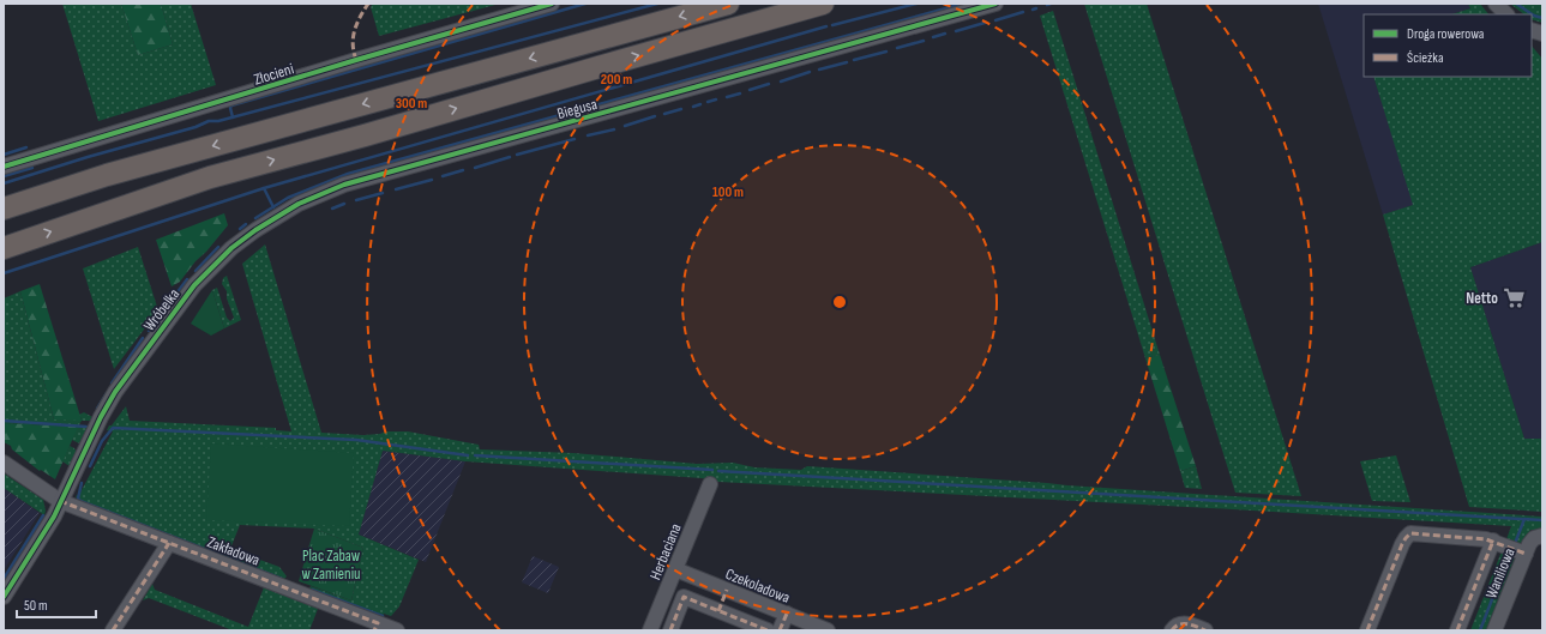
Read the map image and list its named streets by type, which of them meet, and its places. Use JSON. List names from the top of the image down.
{
  "streets": {
    "street": [
      "Złocieni",
      "Biegusa",
      "Wróbelka",
      "Zakładowa",
      "Herbaciana",
      "Waniliowa",
      "Czekoladowa"
    ]
  },
  "crossings": [
    ["Biegusa", "Wróbelka"],
    ["Wróbelka", "Zakładowa"],
    ["Herbaciana", "Czekoladowa"]
  ],
  "parks": ["Plac Zabaw w Zamieniu"],
  "places": {
    "supermarket": ["Netto"]
  },
  "legend": ["Droga rowerowa", "Ścieżka"],
  "scale_bar": "50 m",
  "rings": ["200 m", "300 m", "100 m"]
}
